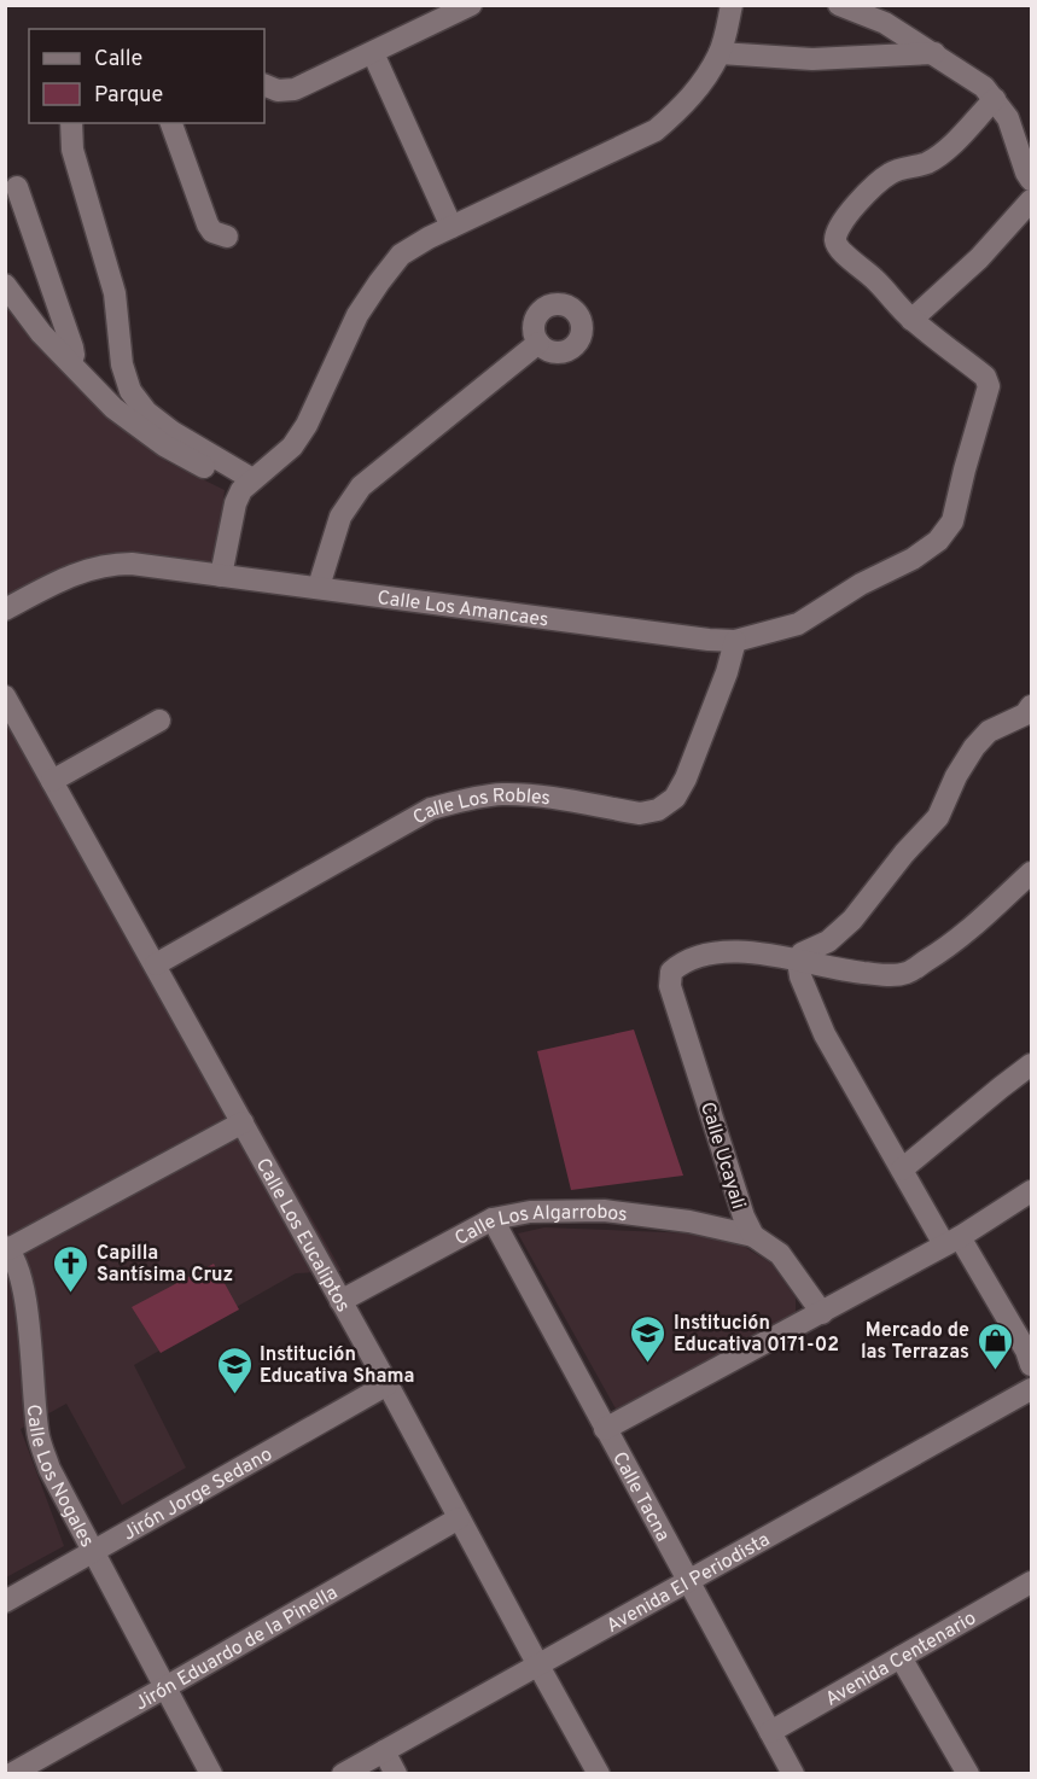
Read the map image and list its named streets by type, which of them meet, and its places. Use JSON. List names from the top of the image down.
{
  "streets": {
    "street": [
      "Calle Los Amancaes",
      "Calle Los Robles",
      "Calle Ucayali",
      "Calle Los Algarrobos",
      "Calle Los Eucaliptos",
      "Calle Los Nogales",
      "Jirón Jorge Sedano",
      "Calle Tacna",
      "Avenida El Periodista",
      "Jirón Eduardo de la Pinella",
      "Avenida Centenario"
    ]
  },
  "crossings": [
    ["Calle Los Amancaes", "Calle Los Robles"],
    ["Calle Los Robles", "Calle Los Eucaliptos"],
    ["Calle Ucayali", "Calle Los Algarrobos"],
    ["Calle Los Algarrobos", "Calle Los Eucaliptos"],
    ["Calle Los Algarrobos", "Calle Tacna"],
    ["Calle Los Eucaliptos", "Jirón Jorge Sedano"],
    ["Calle Los Eucaliptos", "Avenida El Periodista"],
    ["Calle Los Eucaliptos", "Jirón Eduardo de la Pinella"],
    ["Calle Los Nogales", "Jirón Jorge Sedano"],
    ["Calle Los Nogales", "Jirón Eduardo de la Pinella"],
    ["Calle Tacna", "Avenida El Periodista"],
    ["Calle Tacna", "Avenida Centenario"]
  ],
  "places": {
    "church": ["Capilla Santísima Cruz"],
    "school or university": ["Institución Educativa 0171-02", "Institución Educativa Shama"],
    "shop": ["Mercado de las Terrazas"]
  },
  "legend": ["Calle", "Parque"]
}
